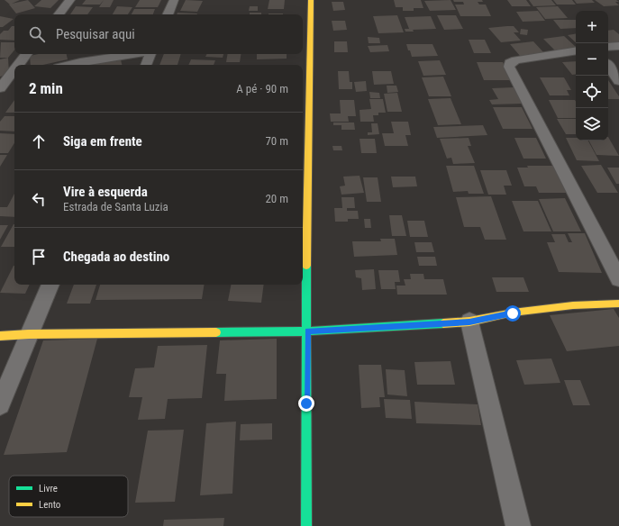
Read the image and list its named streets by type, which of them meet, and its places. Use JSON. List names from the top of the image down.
{
  "legend": ["Livre", "Lento"],
  "page": {
    "map_buttons": ["+", "−"],
    "search": "Pesquisar aqui",
    "heading": ["2 min", "A pé · 90 m"],
    "list": [
      ["Siga em frente", "70 m"],
      ["Vire à esquerda", "Estrada de Santa Luzia", "20 m"],
      "Chegada ao destino"
    ]
  }
}
